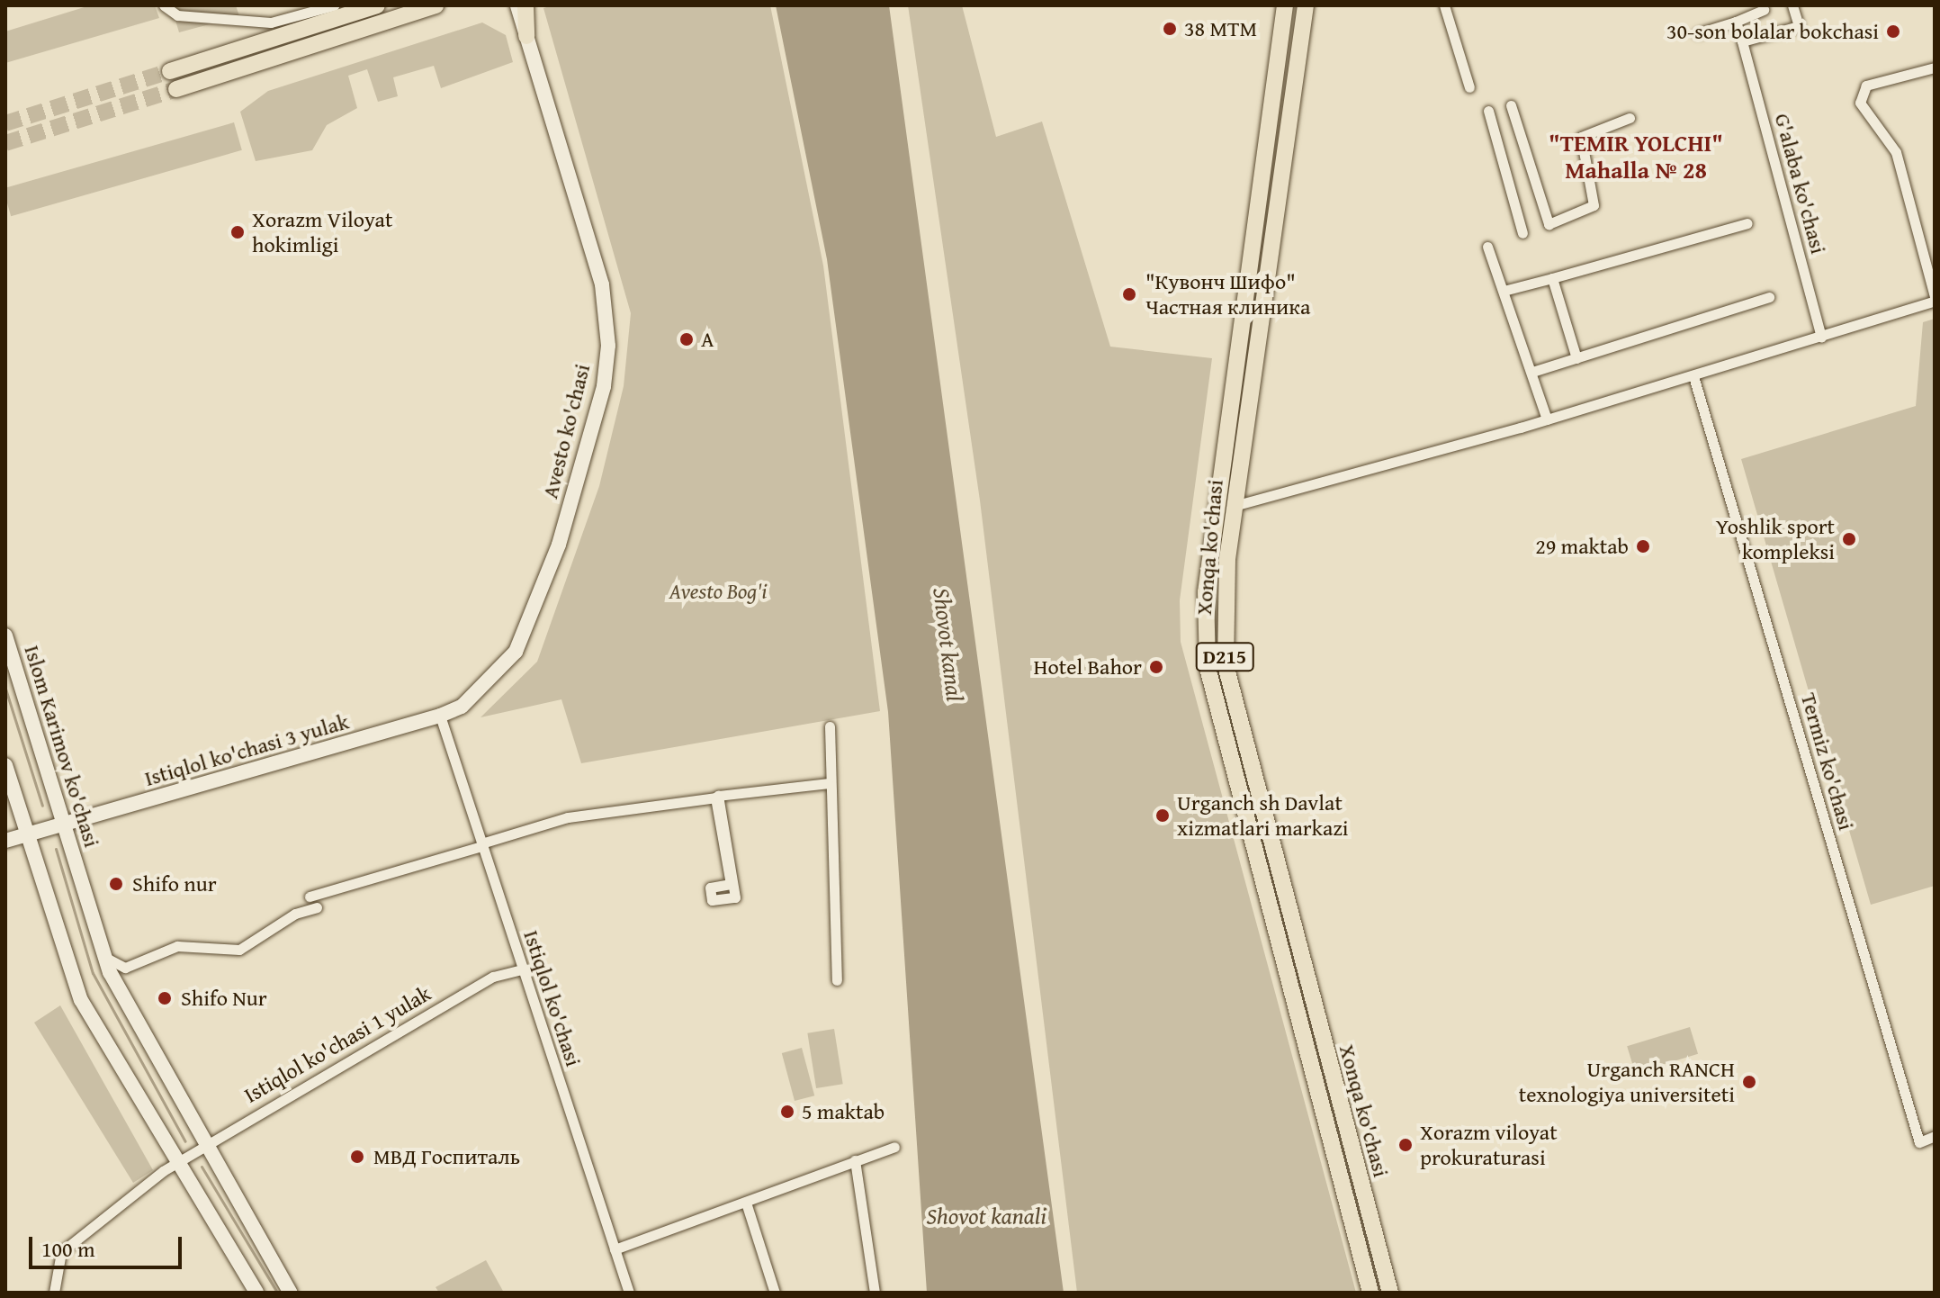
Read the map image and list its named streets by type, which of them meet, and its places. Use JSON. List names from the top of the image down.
{
  "streets": {
    "main road": [
      "Avesto ko'chasi",
      "Xonqa ko'chasi",
      "D215",
      "Islom Karimov ko'chasi",
      "Istiqlol ko'chasi 3 yulak"
    ],
    "street": [
      "G'alaba ko'chasi",
      "Termiz ko'chasi",
      "Istiqlol ko'chasi",
      "Istiqlol ko'chasi 1 yulak"
    ]
  },
  "crossings": [
    ["Avesto ko'chasi", "Istiqlol ko'chasi 3 yulak"],
    ["Avesto ko'chasi", "Istiqlol ko'chasi"],
    ["Islom Karimov ko'chasi", "Istiqlol ko'chasi 3 yulak"],
    ["Islom Karimov ko'chasi", "Istiqlol ko'chasi 1 yulak"],
    ["Istiqlol ko'chasi 3 yulak", "Istiqlol ko'chasi"],
    ["Istiqlol ko'chasi", "Istiqlol ko'chasi 1 yulak"]
  ],
  "districts": ["\"TEMIR YOLCHI\" Mahalla № 28"],
  "water": ["Shovot kanal", "Shovot kanali"],
  "parks": ["Avesto Bog'i"],
  "places": [
    "38 MTM",
    "30-son bolalar bokchasi",
    "Xorazm Viloyat hokimligi",
    "\"Кувонч Шифо\" Частная клиника",
    "A",
    "Yoshlik sport kompleksi",
    "29 maktab",
    "Hotel Bahor",
    "Urganch sh Davlat xizmatlari markazi",
    "Shifo nur",
    "Shifo Nur",
    "Urganch RANCH texnologiya universiteti",
    "5 maktab",
    "Xorazm viloyat prokuraturasi",
    "МВД Госпиталь"
  ],
  "scale_bar": "100 m"
}
